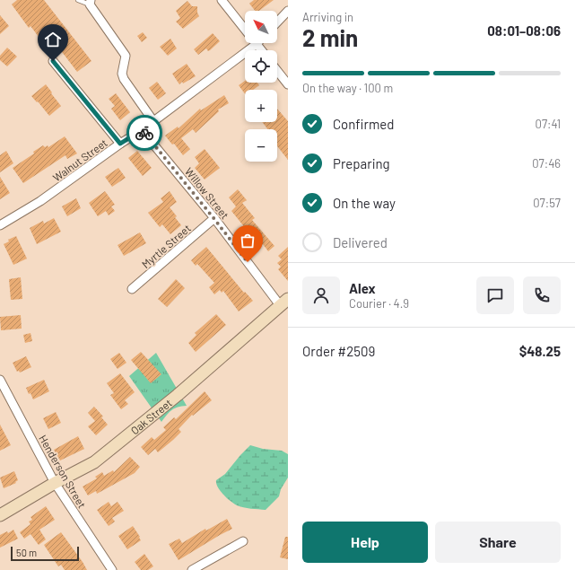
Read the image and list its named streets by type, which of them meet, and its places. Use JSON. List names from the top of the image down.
{
  "streets": {
    "street": [
      "Walnut Street",
      "Willow Street",
      "Myrtle Street",
      "Oak Street",
      "Henderson Street"
    ]
  },
  "crossings": [
    ["Walnut Street", "Willow Street"],
    ["Willow Street", "Myrtle Street"],
    ["Willow Street", "Oak Street"],
    ["Oak Street", "Henderson Street"]
  ],
  "scale_bar": "50 m",
  "north": "top left",
  "page": {
    "heading": ["2 min", "Arriving in", "08:01–08:06"],
    "panel": [
      "Alex",
      "Courier · 4.9",
      "Order #2509",
      "$48.25"
    ],
    "map_buttons": ["+", "−"],
    "bar": "On the way · 100 m",
    "list": [
      ["Confirmed", "07:41"],
      ["Preparing", "07:46"],
      ["On the way", "07:57"],
      "Delivered"
    ],
    "buttons": ["Help", "Share"],
    "scale": "50 m"
  }
}
